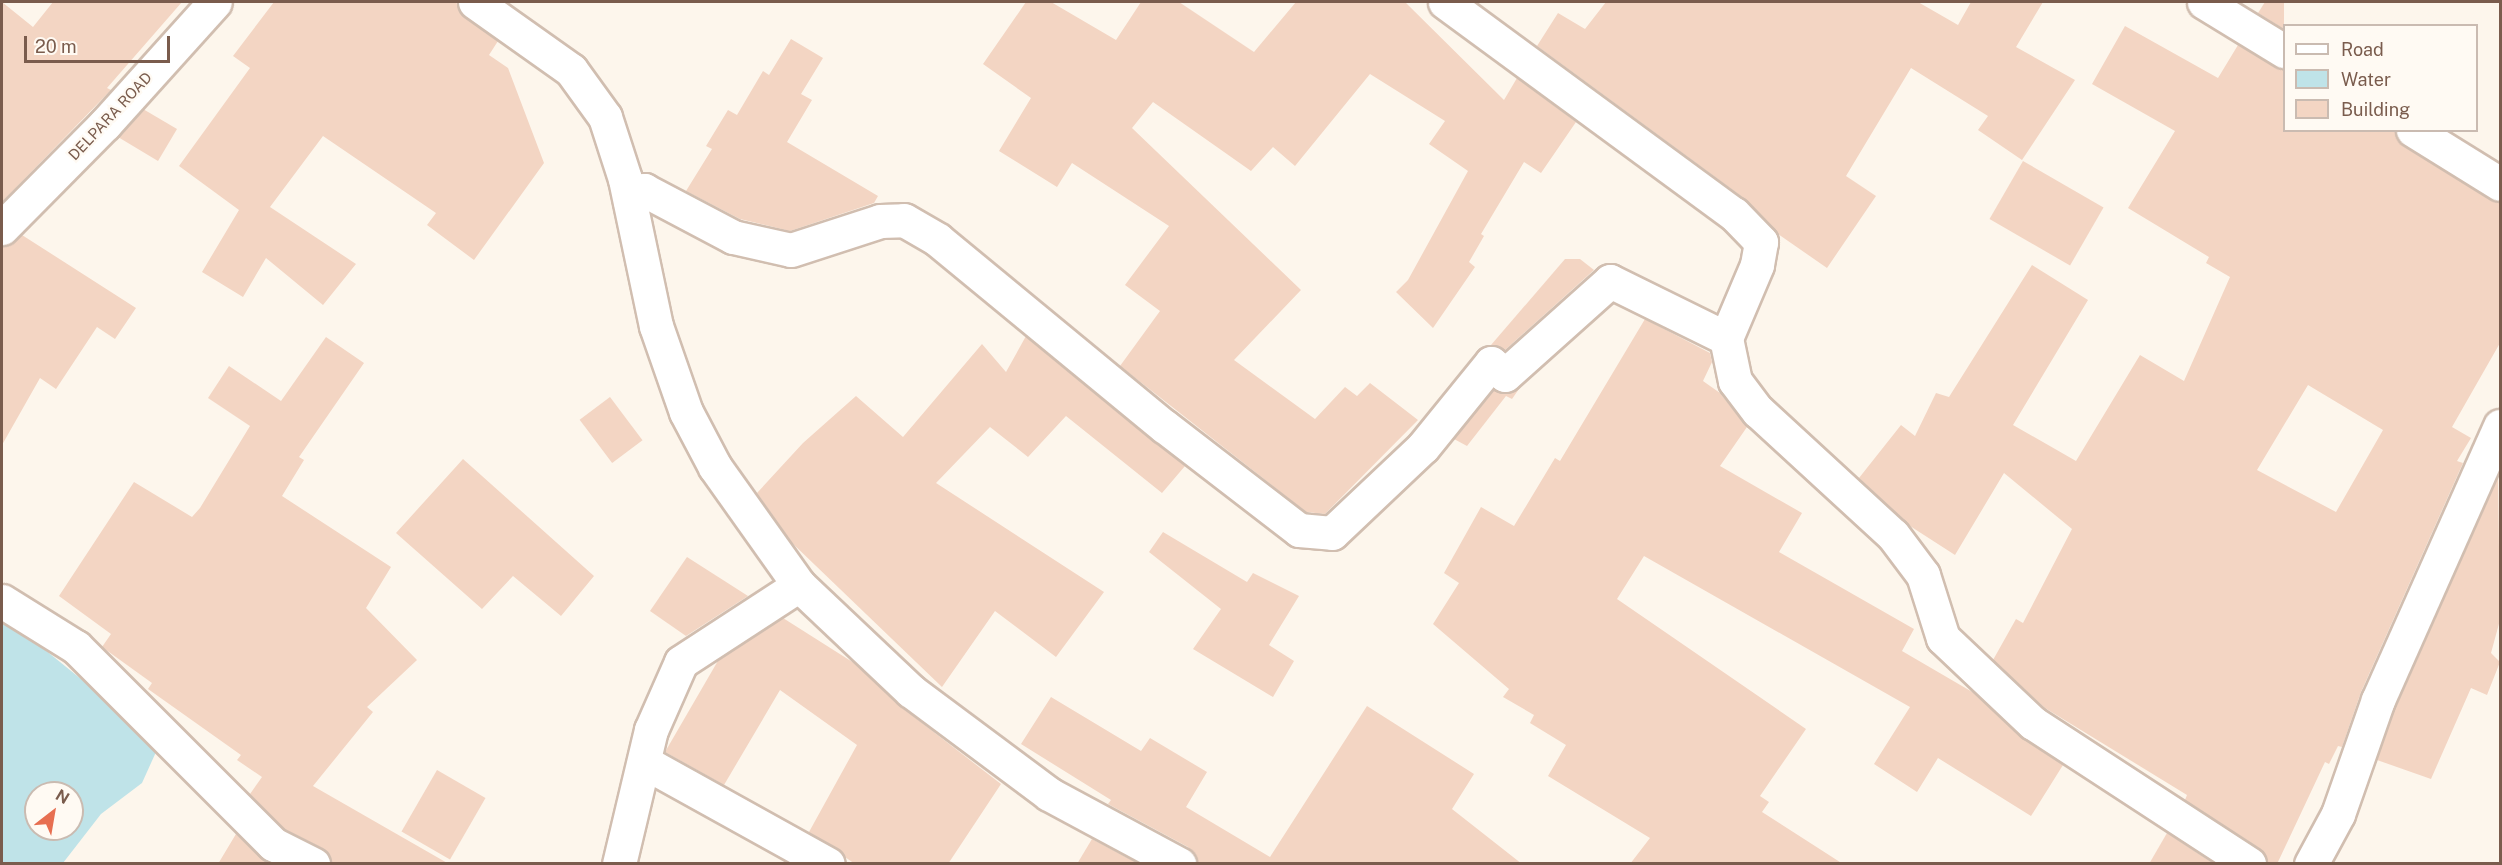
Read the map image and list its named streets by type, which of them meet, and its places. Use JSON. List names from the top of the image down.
{
  "streets": {
    "street": ["DELPARA ROAD"]
  },
  "legend": ["Road", "Water", "Building"],
  "scale_bar": "20 m",
  "north": "top right"
}
